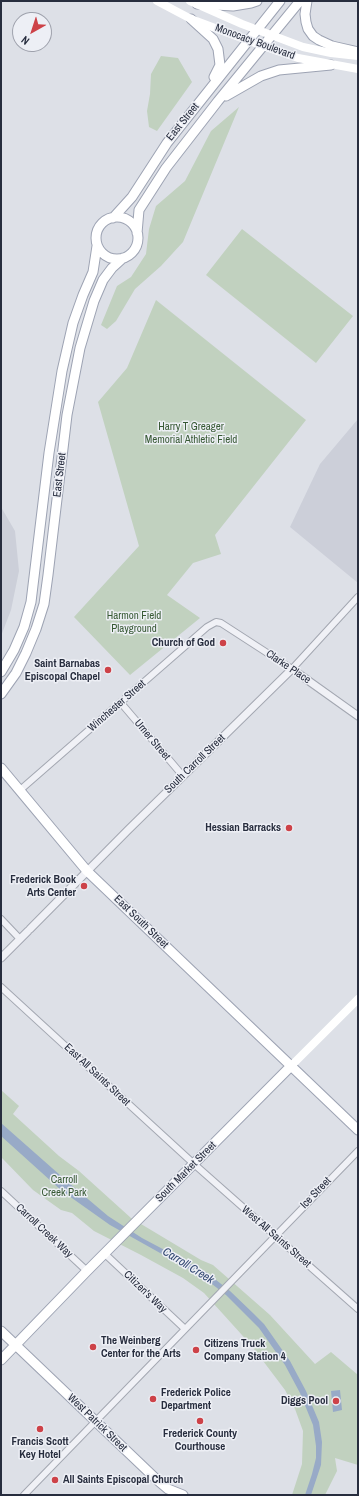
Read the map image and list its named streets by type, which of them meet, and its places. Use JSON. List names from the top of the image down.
{
  "streets": {
    "main road": [
      "Monocacy Boulevard",
      "East Street",
      "East South Street",
      "South Market Street",
      "West Patrick Street"
    ],
    "street": [
      "Clarke Place",
      "Winchester Street",
      "Urner Street",
      "South Carroll Street",
      "East All Saints Street",
      "Ice Street",
      "Carroll Creek Way",
      "West All Saints Street",
      "Citizen's Way"
    ]
  },
  "crossings": [
    ["Monocacy Boulevard", "East Street"],
    ["Clarke Place", "Winchester Street"],
    ["Clarke Place", "South Carroll Street"],
    ["Winchester Street", "Urner Street"],
    ["Winchester Street", "East South Street"],
    ["Urner Street", "South Carroll Street"],
    ["South Carroll Street", "East South Street"],
    ["East South Street", "South Market Street"],
    ["East All Saints Street", "South Market Street"],
    ["East All Saints Street", "West All Saints Street"],
    ["South Market Street", "Carroll Creek Way"],
    ["South Market Street", "West All Saints Street"],
    ["South Market Street", "Citizen's Way"],
    ["South Market Street", "West Patrick Street"],
    ["Ice Street", "West All Saints Street"],
    ["Ice Street", "Citizen's Way"],
    ["Ice Street", "West Patrick Street"]
  ],
  "water": ["Carroll Creek"],
  "parks": ["Harry T Greager Memorial Athletic Field", "Harmon Field Playground", "Carroll Creek Park"],
  "places": [
    "Church of God",
    "Saint Barnabas Episcopal Chapel",
    "Hessian Barracks",
    "Frederick Book Arts Center",
    "The Weinberg Center for the Arts",
    "Citizens Truck Company Station 4",
    "Frederick Police Department",
    "Diggs Pool",
    "Frederick County Courthouse",
    "Francis Scott Key Hotel",
    "All Saints Episcopal Church"
  ],
  "north": "bottom left"
}
